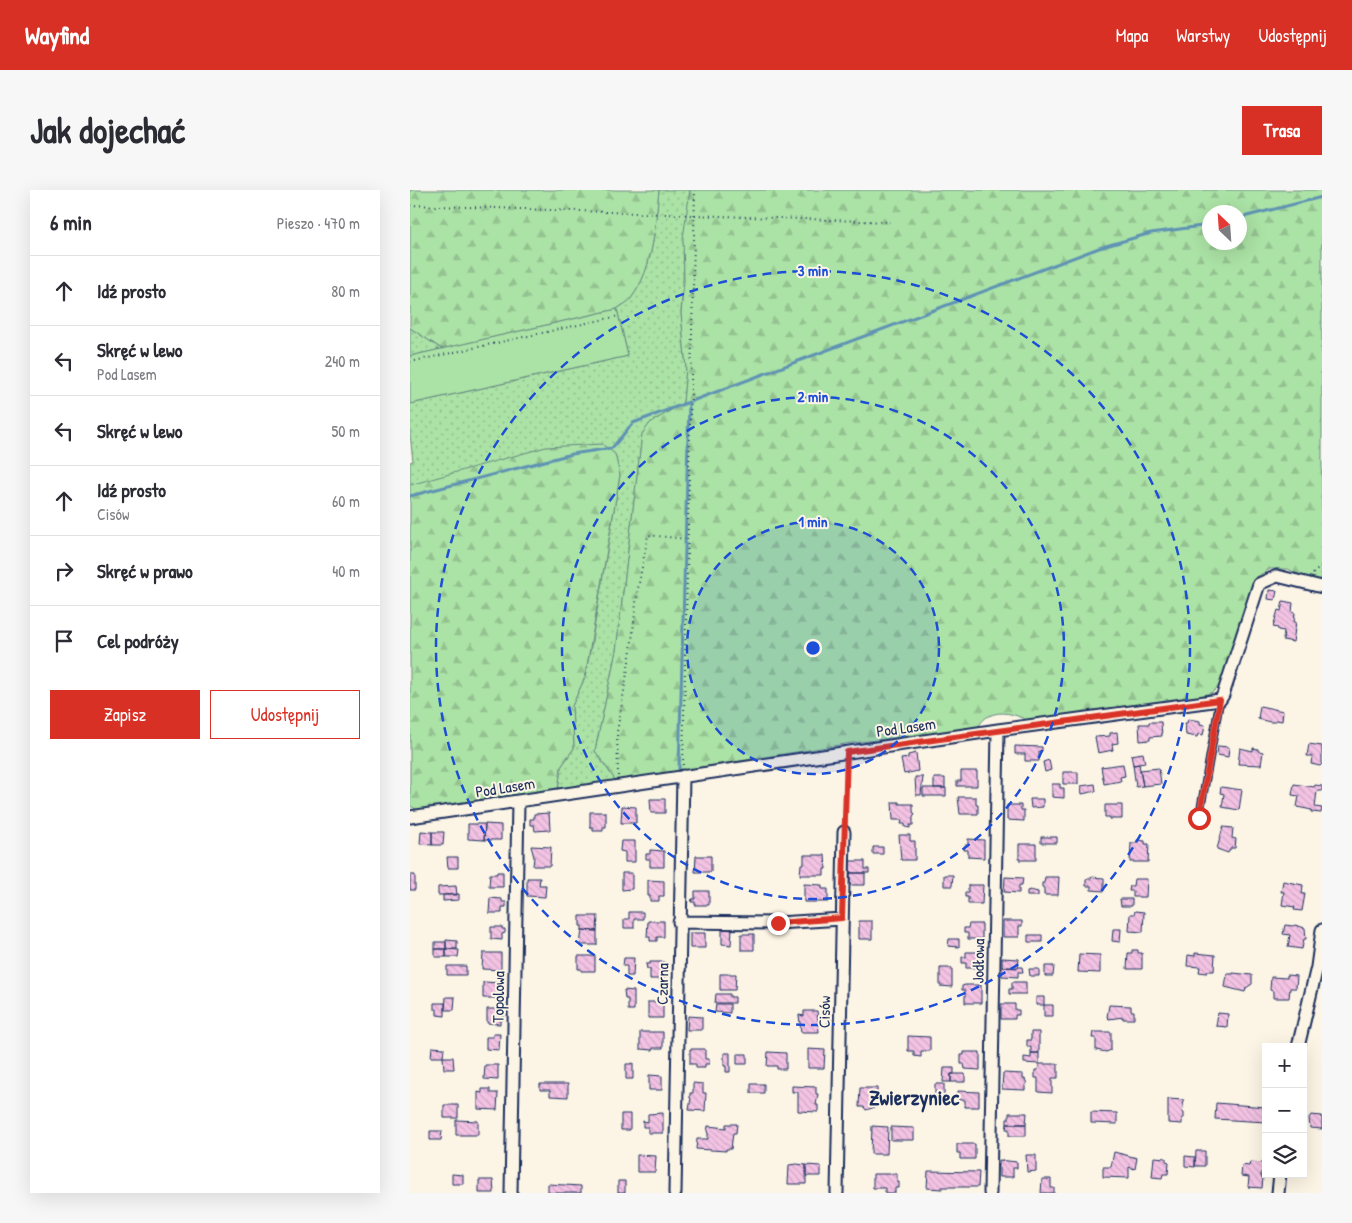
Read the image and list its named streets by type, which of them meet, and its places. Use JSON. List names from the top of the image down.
{
  "streets": {
    "street": [
      "Pod Lasem",
      "Jodłowa",
      "Czarna",
      "Topolowa",
      "Cisów"
    ]
  },
  "crossings": [
    ["Pod Lasem", "Jodłowa"],
    ["Pod Lasem", "Czarna"],
    ["Pod Lasem", "Topolowa"]
  ],
  "districts": ["Zwierzyniec"],
  "north": "top left",
  "page": {
    "header": "Wayfind",
    "nav": ["Mapa", "Warstwy", "Udostępnij"],
    "buttons": [
      "Trasa",
      ["Zapisz", "Udostępnij"]
    ],
    "title": "Jak dojechać",
    "heading": ["6 min", "Pieszo · 470 m"],
    "list": [
      ["Idź prosto", "80 m"],
      ["Skręć w lewo", "Pod Lasem", "240 m"],
      ["Skręć w lewo", "50 m"],
      ["Idź prosto", "Cisów", "60 m"],
      ["Skręć w prawo", "40 m"],
      "Cel podróży"
    ],
    "map_buttons": ["+", "−"]
  },
  "rings": ["3 min", "2 min", "1 min"]
}
